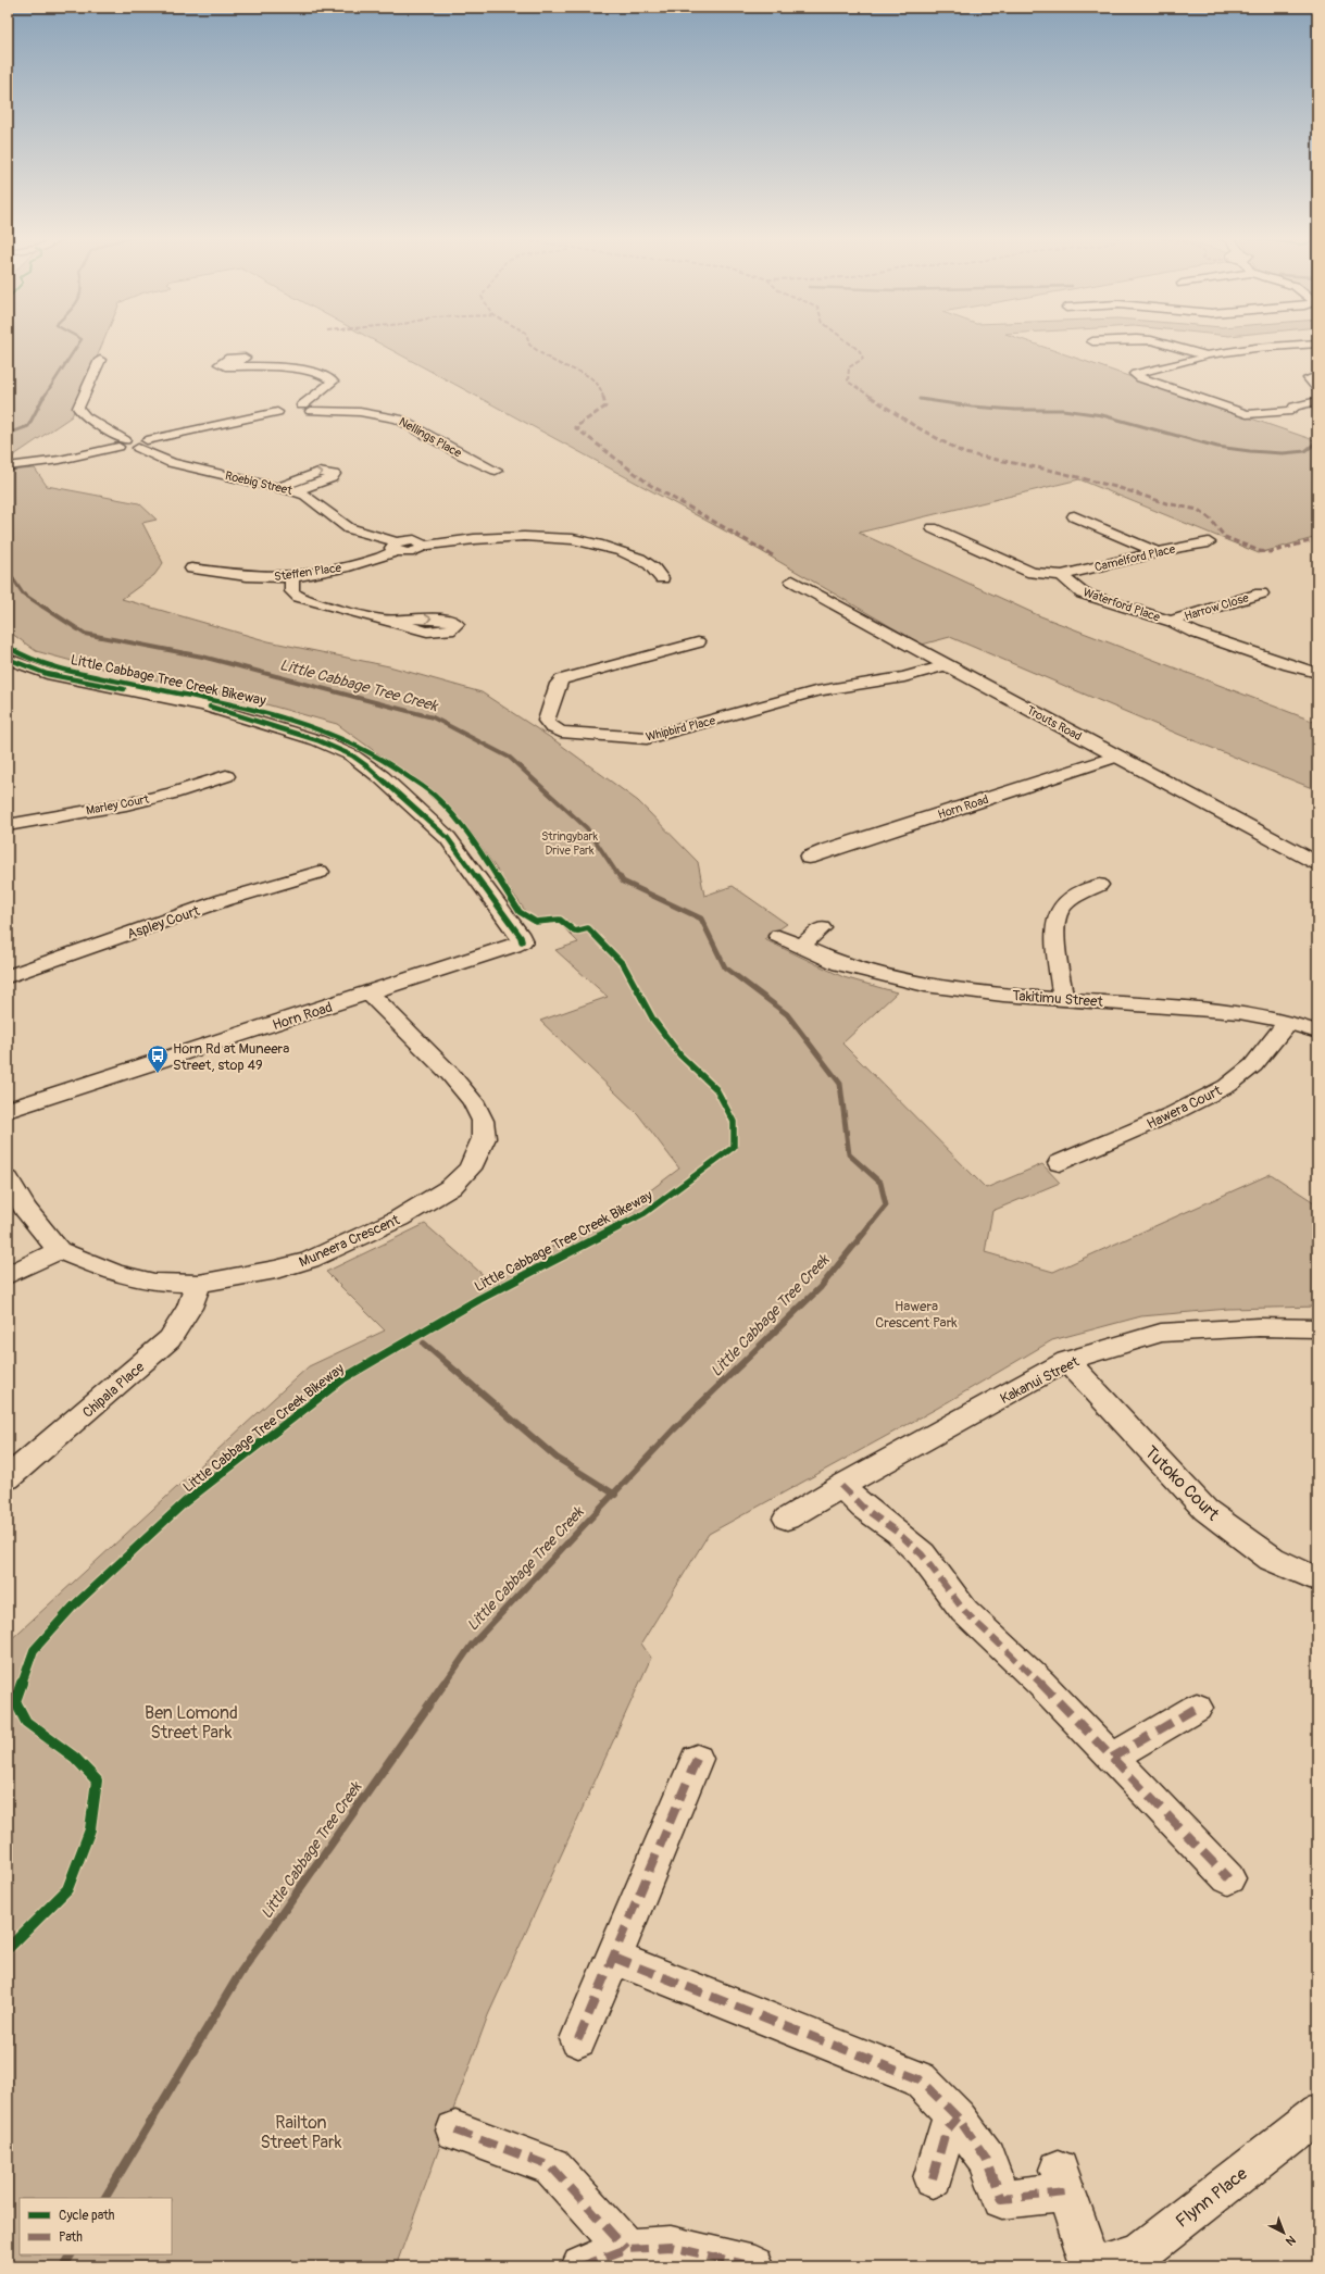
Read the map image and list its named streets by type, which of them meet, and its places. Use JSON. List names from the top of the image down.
{
  "streets": {
    "street": [
      "Nellings Place",
      "Roebig Street",
      "Camelford Place",
      "Steffen Place",
      "Waterford Place",
      "Harrow Close",
      "Trouts Road",
      "Whipbird Place",
      "Marley Court",
      "Horn Road",
      "Aspley Court",
      "Takitimu Street",
      "Hawera Court",
      "Muneera Crescent",
      "Kakanui Street",
      "Chipala Place",
      "Tutoko Court",
      "Flynn Place"
    ],
    "cycle path": ["Little Cabbage Tree Creek Bikeway"]
  },
  "crossings": [
    ["Nellings Place", "Roebig Street"],
    ["Roebig Street", "Steffen Place"],
    ["Camelford Place", "Waterford Place"],
    ["Waterford Place", "Harrow Close"],
    ["Trouts Road", "Whipbird Place"],
    ["Trouts Road", "Horn Road"],
    ["Horn Road", "Muneera Crescent"],
    ["Takitimu Street", "Hawera Court"],
    ["Muneera Crescent", "Chipala Place"],
    ["Kakanui Street", "Tutoko Court"]
  ],
  "water": ["Little Cabbage Tree Creek"],
  "parks": [
    "Stringybark Drive Park",
    "Hawera Crescent Park",
    "Ben Lomond Street Park",
    "Railton Street Park"
  ],
  "places": {
    "bus stop": ["Horn Rd at Muneera Street, stop 49"]
  },
  "legend": ["Cycle path", "Path"],
  "north": "bottom right"
}
